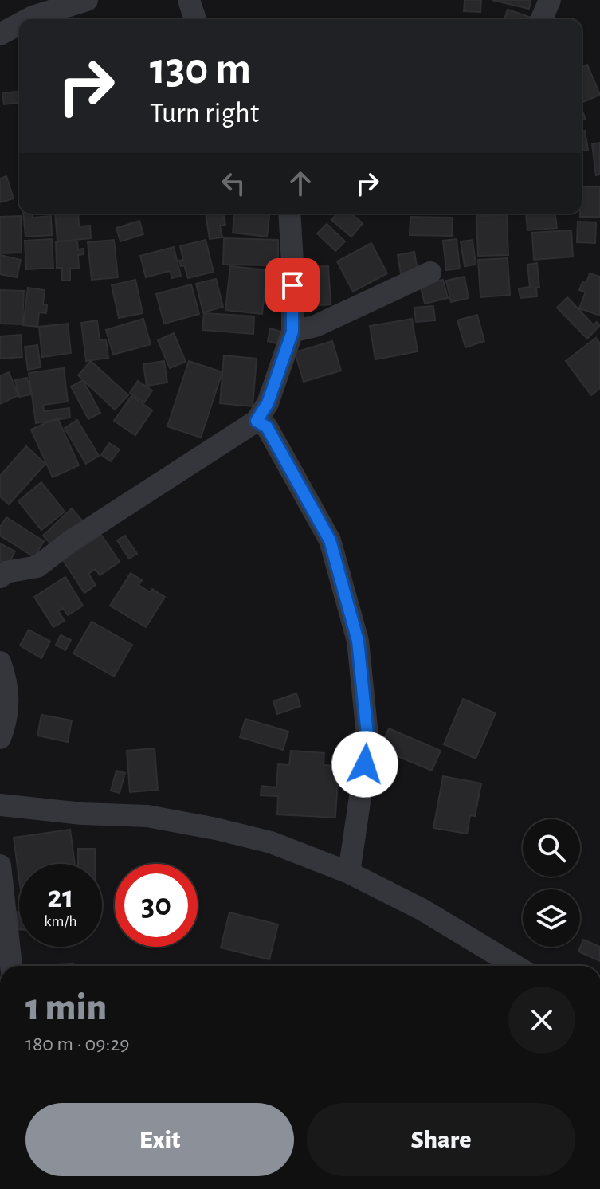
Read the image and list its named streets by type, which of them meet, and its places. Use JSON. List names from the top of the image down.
{
  "page": {
    "turn": ["130 m", "Turn right"],
    "speed": "21 km/h",
    "limit": "30",
    "heading": ["1 min", "180 m · 09:29"],
    "buttons": ["Exit", "Share"]
  }
}
